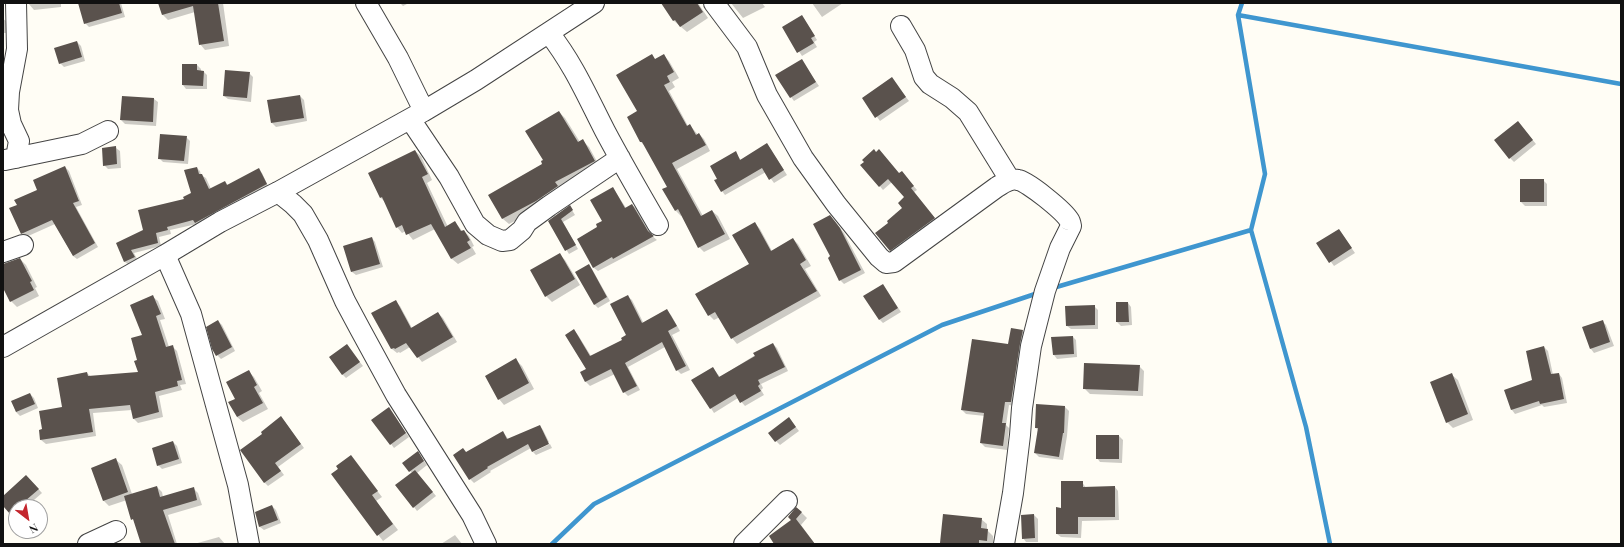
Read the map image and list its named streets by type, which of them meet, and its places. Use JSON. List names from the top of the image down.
{
  "north": "bottom right"
}
